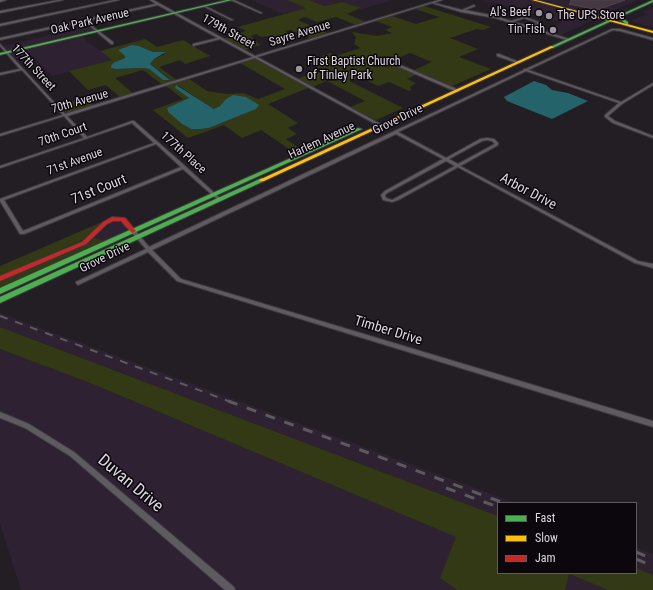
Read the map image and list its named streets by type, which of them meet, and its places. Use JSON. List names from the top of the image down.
{
  "streets": {
    "main road": ["Oak Park Avenue", "Harlem Avenue"],
    "street": [
      "179th Street",
      "Sayre Avenue",
      "177th Street",
      "70th Avenue",
      "Grove Drive",
      "70th Court",
      "177th Place",
      "71st Avenue",
      "71st Court",
      "Arbor Drive",
      "Timber Drive",
      "Duvan Drive"
    ]
  },
  "crossings": [
    ["Oak Park Avenue", "179th Street"],
    ["Oak Park Avenue", "177th Street"],
    ["179th Street", "Sayre Avenue"],
    ["179th Street", "Harlem Avenue"],
    ["Sayre Avenue", "70th Avenue"],
    ["177th Street", "70th Avenue"],
    ["177th Street", "70th Court"],
    ["Grove Drive", "Arbor Drive"],
    ["Grove Drive", "Timber Drive"],
    ["70th Court", "177th Place"],
    ["Harlem Avenue", "177th Place"],
    ["Harlem Avenue", "Timber Drive"],
    ["177th Place", "71st Avenue"],
    ["177th Place", "71st Court"],
    ["71st Avenue", "71st Court"]
  ],
  "places": [
    "Al's Beef",
    "The UPS Store",
    "Tin Fish",
    "First Baptist Church of Tinley Park"
  ],
  "legend": ["Fast", "Slow", "Jam"]
}
